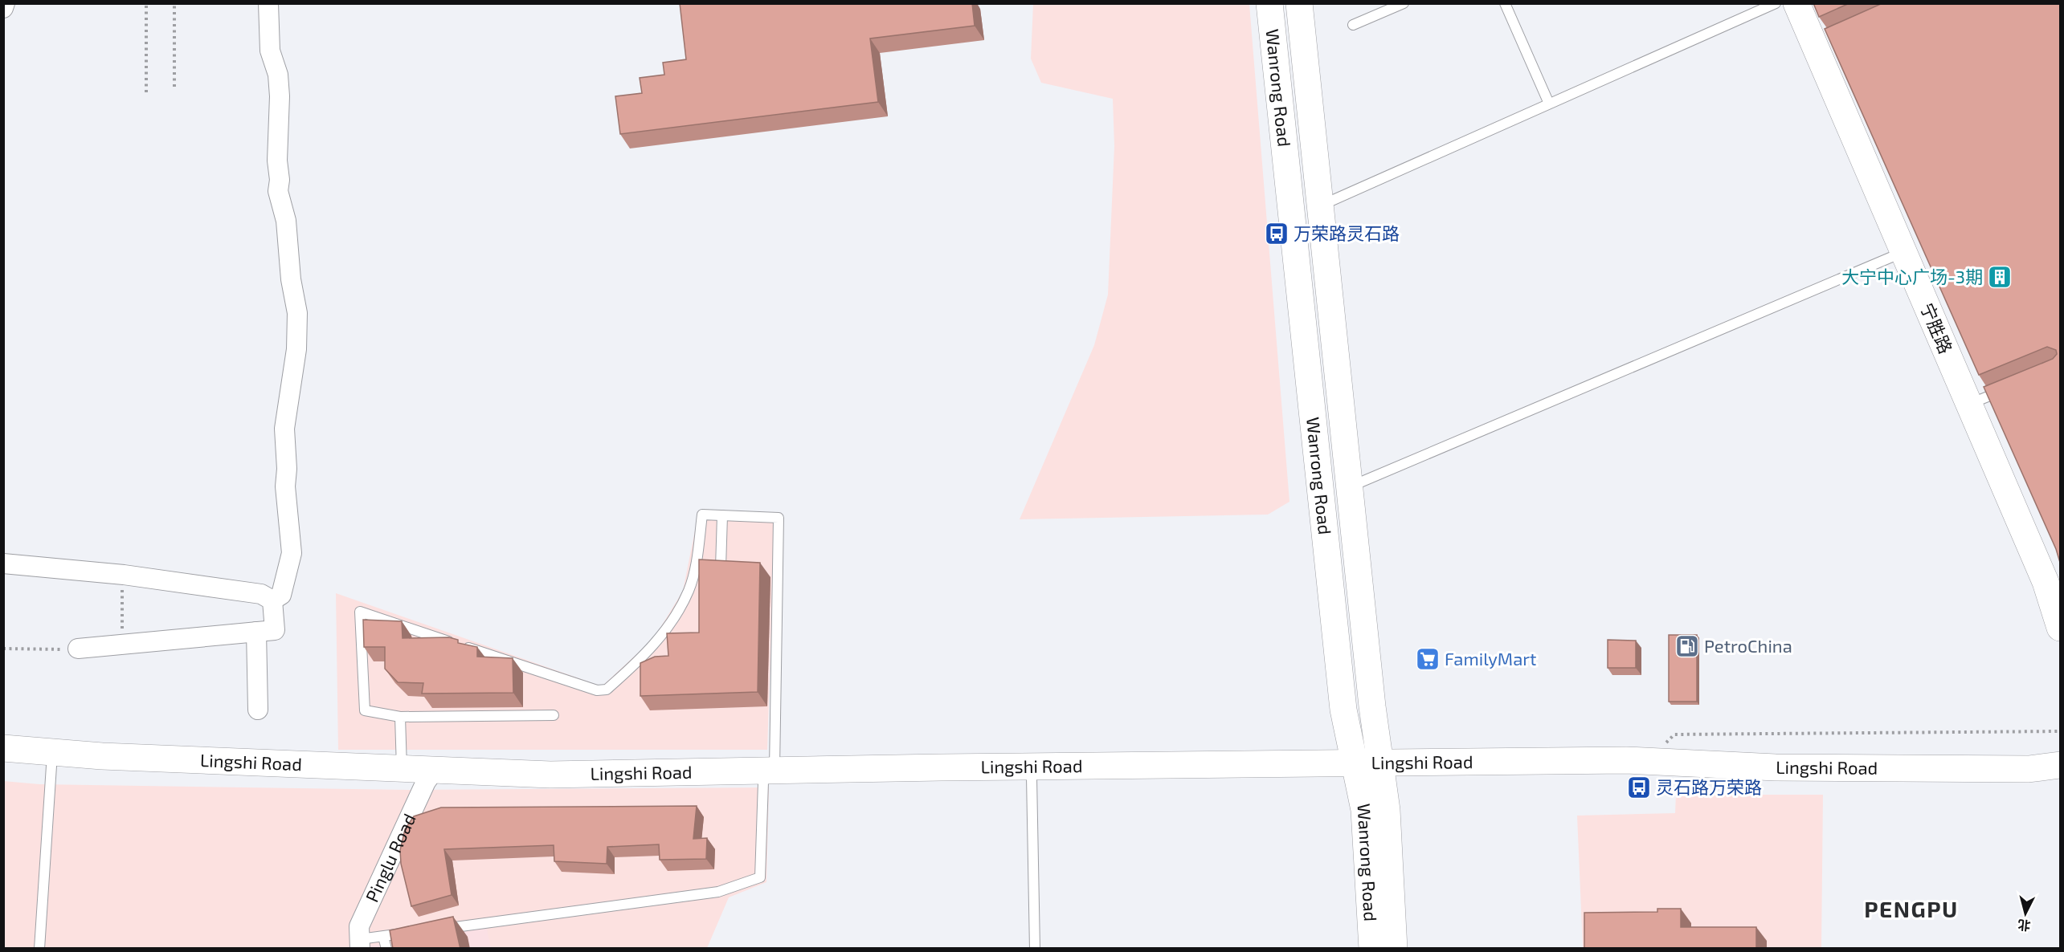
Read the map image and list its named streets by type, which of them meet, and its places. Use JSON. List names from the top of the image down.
{
  "streets": {
    "main road": ["Wanrong Road", "宁胜路", "Lingshi Road"],
    "street": ["Pinglu Road"]
  },
  "crossings": [
    ["Wanrong Road", "Lingshi Road"],
    ["Lingshi Road", "Pinglu Road"]
  ],
  "districts": ["PENGPU"],
  "places": {
    "bus stop": ["万荣路灵石路", "灵石路万荣路"],
    "building": ["大宁中心广场-3期"],
    "fuel station": ["PetroChina"],
    "supermarket": ["FamilyMart"]
  },
  "north": "bottom"
}
